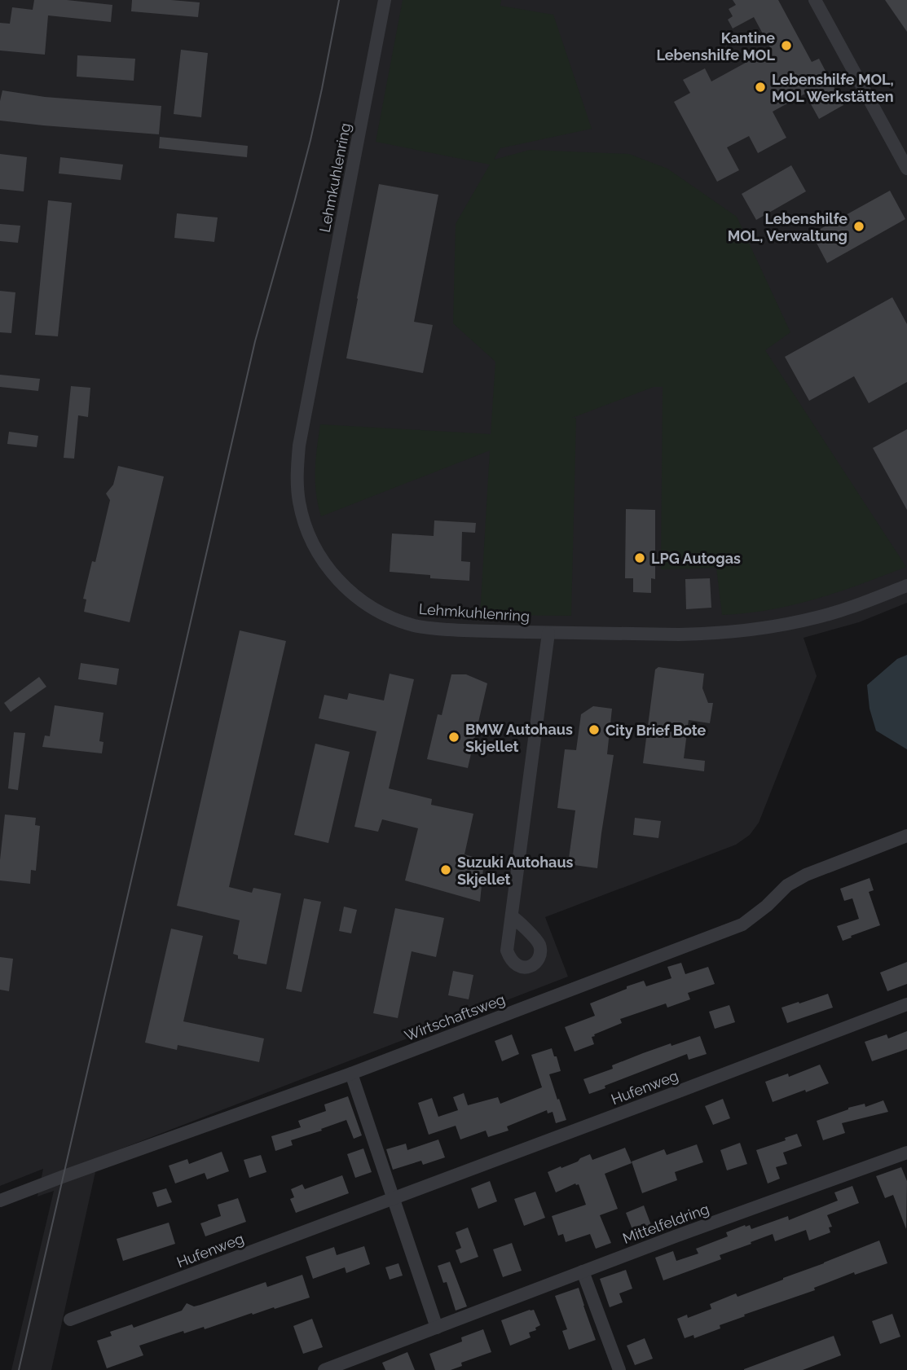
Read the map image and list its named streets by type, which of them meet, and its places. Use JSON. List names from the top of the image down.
{
  "streets": {
    "street": [
      "Lehmkuhlenring",
      "Wirtschaftsweg",
      "Hufenweg",
      "Mittelfeldring"
    ]
  },
  "places": [
    "Kantine Lebenshilfe MOL",
    "Lebenshilfe MOL, MOL Werkstätten",
    "Lebenshilfe MOL, Verwaltung",
    "LPG Autogas",
    "City Brief Bote",
    "BMW Autohaus Skjellet",
    "Suzuki Autohaus Skjellet"
  ]
}
